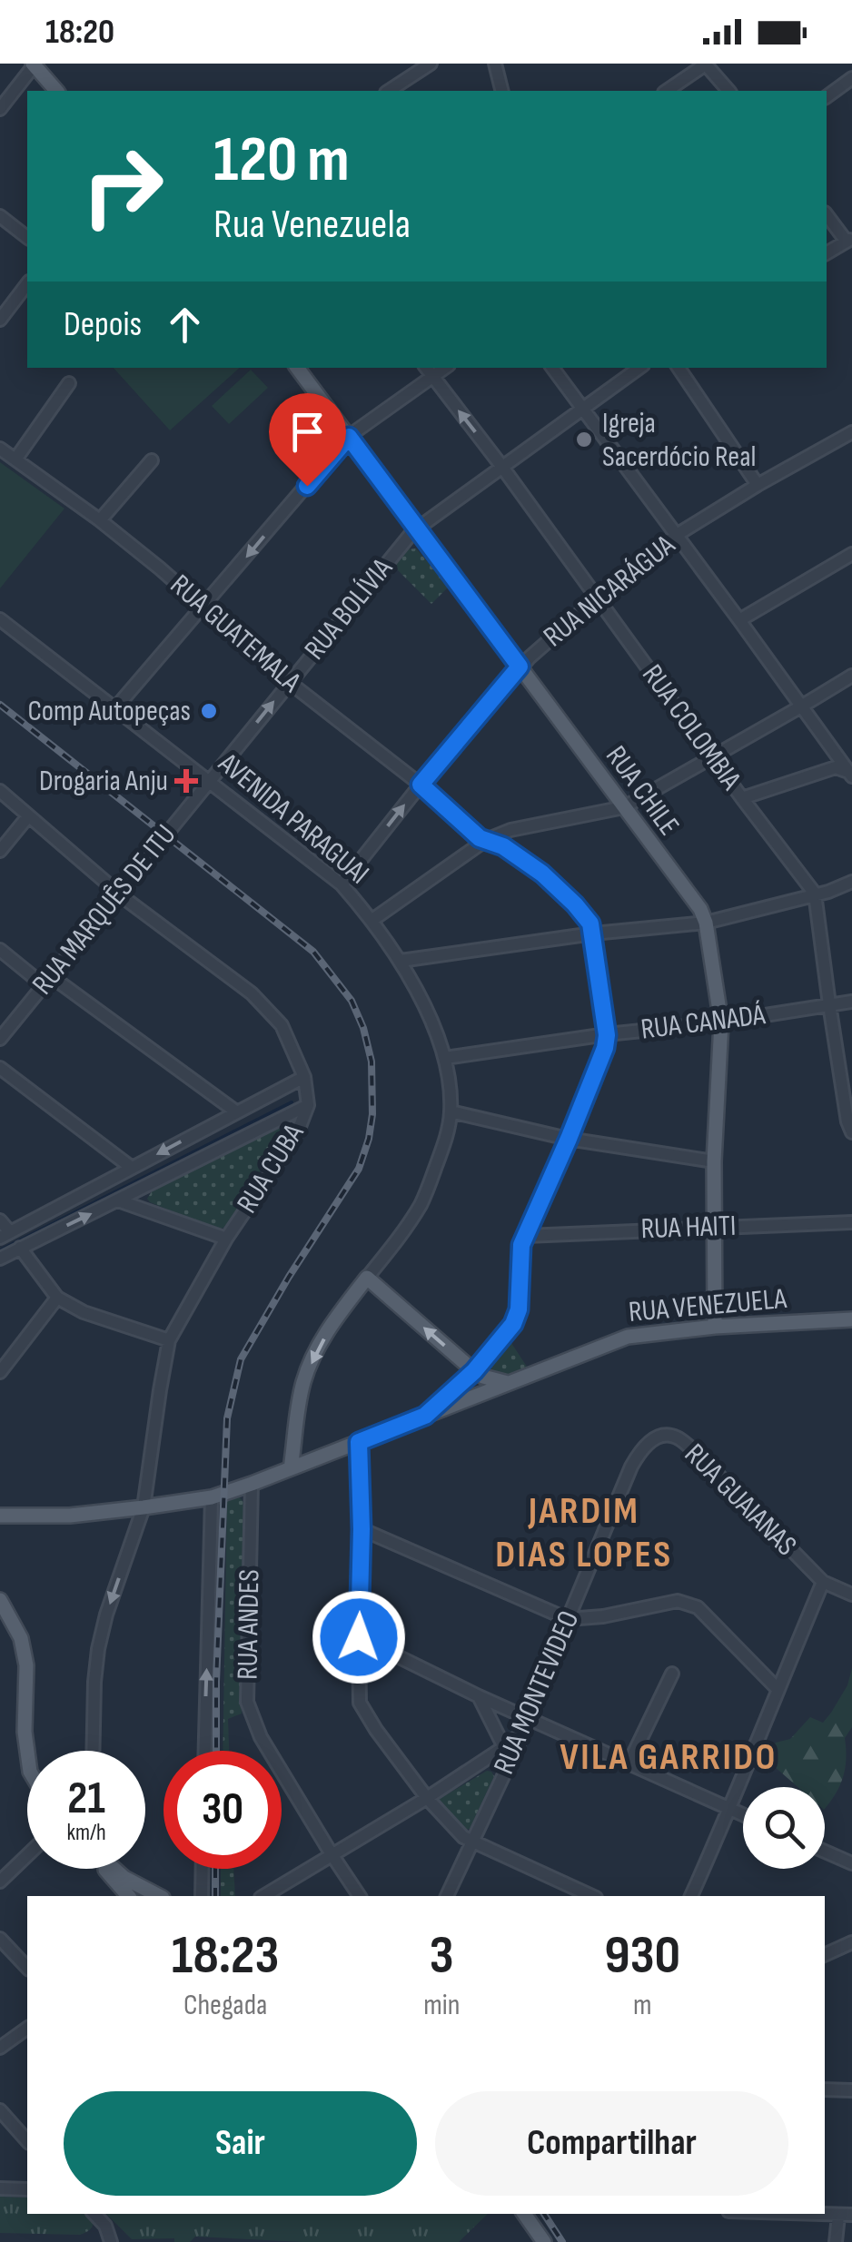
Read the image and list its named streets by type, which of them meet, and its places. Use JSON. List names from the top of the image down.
{
  "streets": {
    "main road": ["RUA CHILE", "AVENIDA PARAGUAI", "RUA VENEZUELA"],
    "street": [
      "RUA NICARÁGUA",
      "RUA BOLÍVIA",
      "RUA GUATEMALA",
      "RUA COLOMBIA",
      "RUA MARQUÊS DE ITU",
      "RUA CANADÁ",
      "RUA CUBA",
      "RUA HAITI",
      "RUA GUAIANAS",
      "RUA ANDES",
      "RUA MONTEVIDEO"
    ]
  },
  "crossings": [
    ["RUA NICARÁGUA", "RUA GUATEMALA"],
    ["RUA NICARÁGUA", "RUA COLOMBIA"],
    ["RUA NICARÁGUA", "RUA CHILE"],
    ["RUA NICARÁGUA", "AVENIDA PARAGUAI"],
    ["RUA BOLÍVIA", "RUA GUATEMALA"],
    ["RUA BOLÍVIA", "RUA COLOMBIA"],
    ["RUA BOLÍVIA", "RUA CHILE"],
    ["RUA BOLÍVIA", "AVENIDA PARAGUAI"],
    ["RUA BOLÍVIA", "RUA MARQUÊS DE ITU"],
    ["RUA GUATEMALA", "RUA CANADÁ"],
    ["RUA GUATEMALA", "RUA HAITI"],
    ["RUA GUATEMALA", "RUA VENEZUELA"],
    ["RUA CHILE", "RUA CANADÁ"],
    ["RUA CHILE", "RUA HAITI"],
    ["RUA CHILE", "RUA VENEZUELA"],
    ["AVENIDA PARAGUAI", "RUA MARQUÊS DE ITU"],
    ["AVENIDA PARAGUAI", "RUA CANADÁ"],
    ["AVENIDA PARAGUAI", "RUA VENEZUELA"],
    ["RUA MARQUÊS DE ITU", "RUA CUBA"],
    ["RUA CUBA", "RUA VENEZUELA"],
    ["RUA VENEZUELA", "RUA ANDES"],
    ["RUA GUAIANAS", "RUA MONTEVIDEO"]
  ],
  "districts": ["JARDIM DIAS LOPES", "VILA GARRIDO"],
  "places": {
    "other": ["Igreja Sacerdócio Real", "Comp Autopeças"],
    "health": ["Drogaria Anju"]
  },
  "page": {
    "status": "18:20",
    "turn": ["120 m", "Rua Venezuela"],
    "then": "Depois",
    "speed": "21 km/h",
    "limit": "30",
    "eta": [
      "18:23",
      "Chegada",
      "3",
      "min",
      "930",
      "m"
    ],
    "buttons": ["Sair", "Compartilhar"]
  }
}
